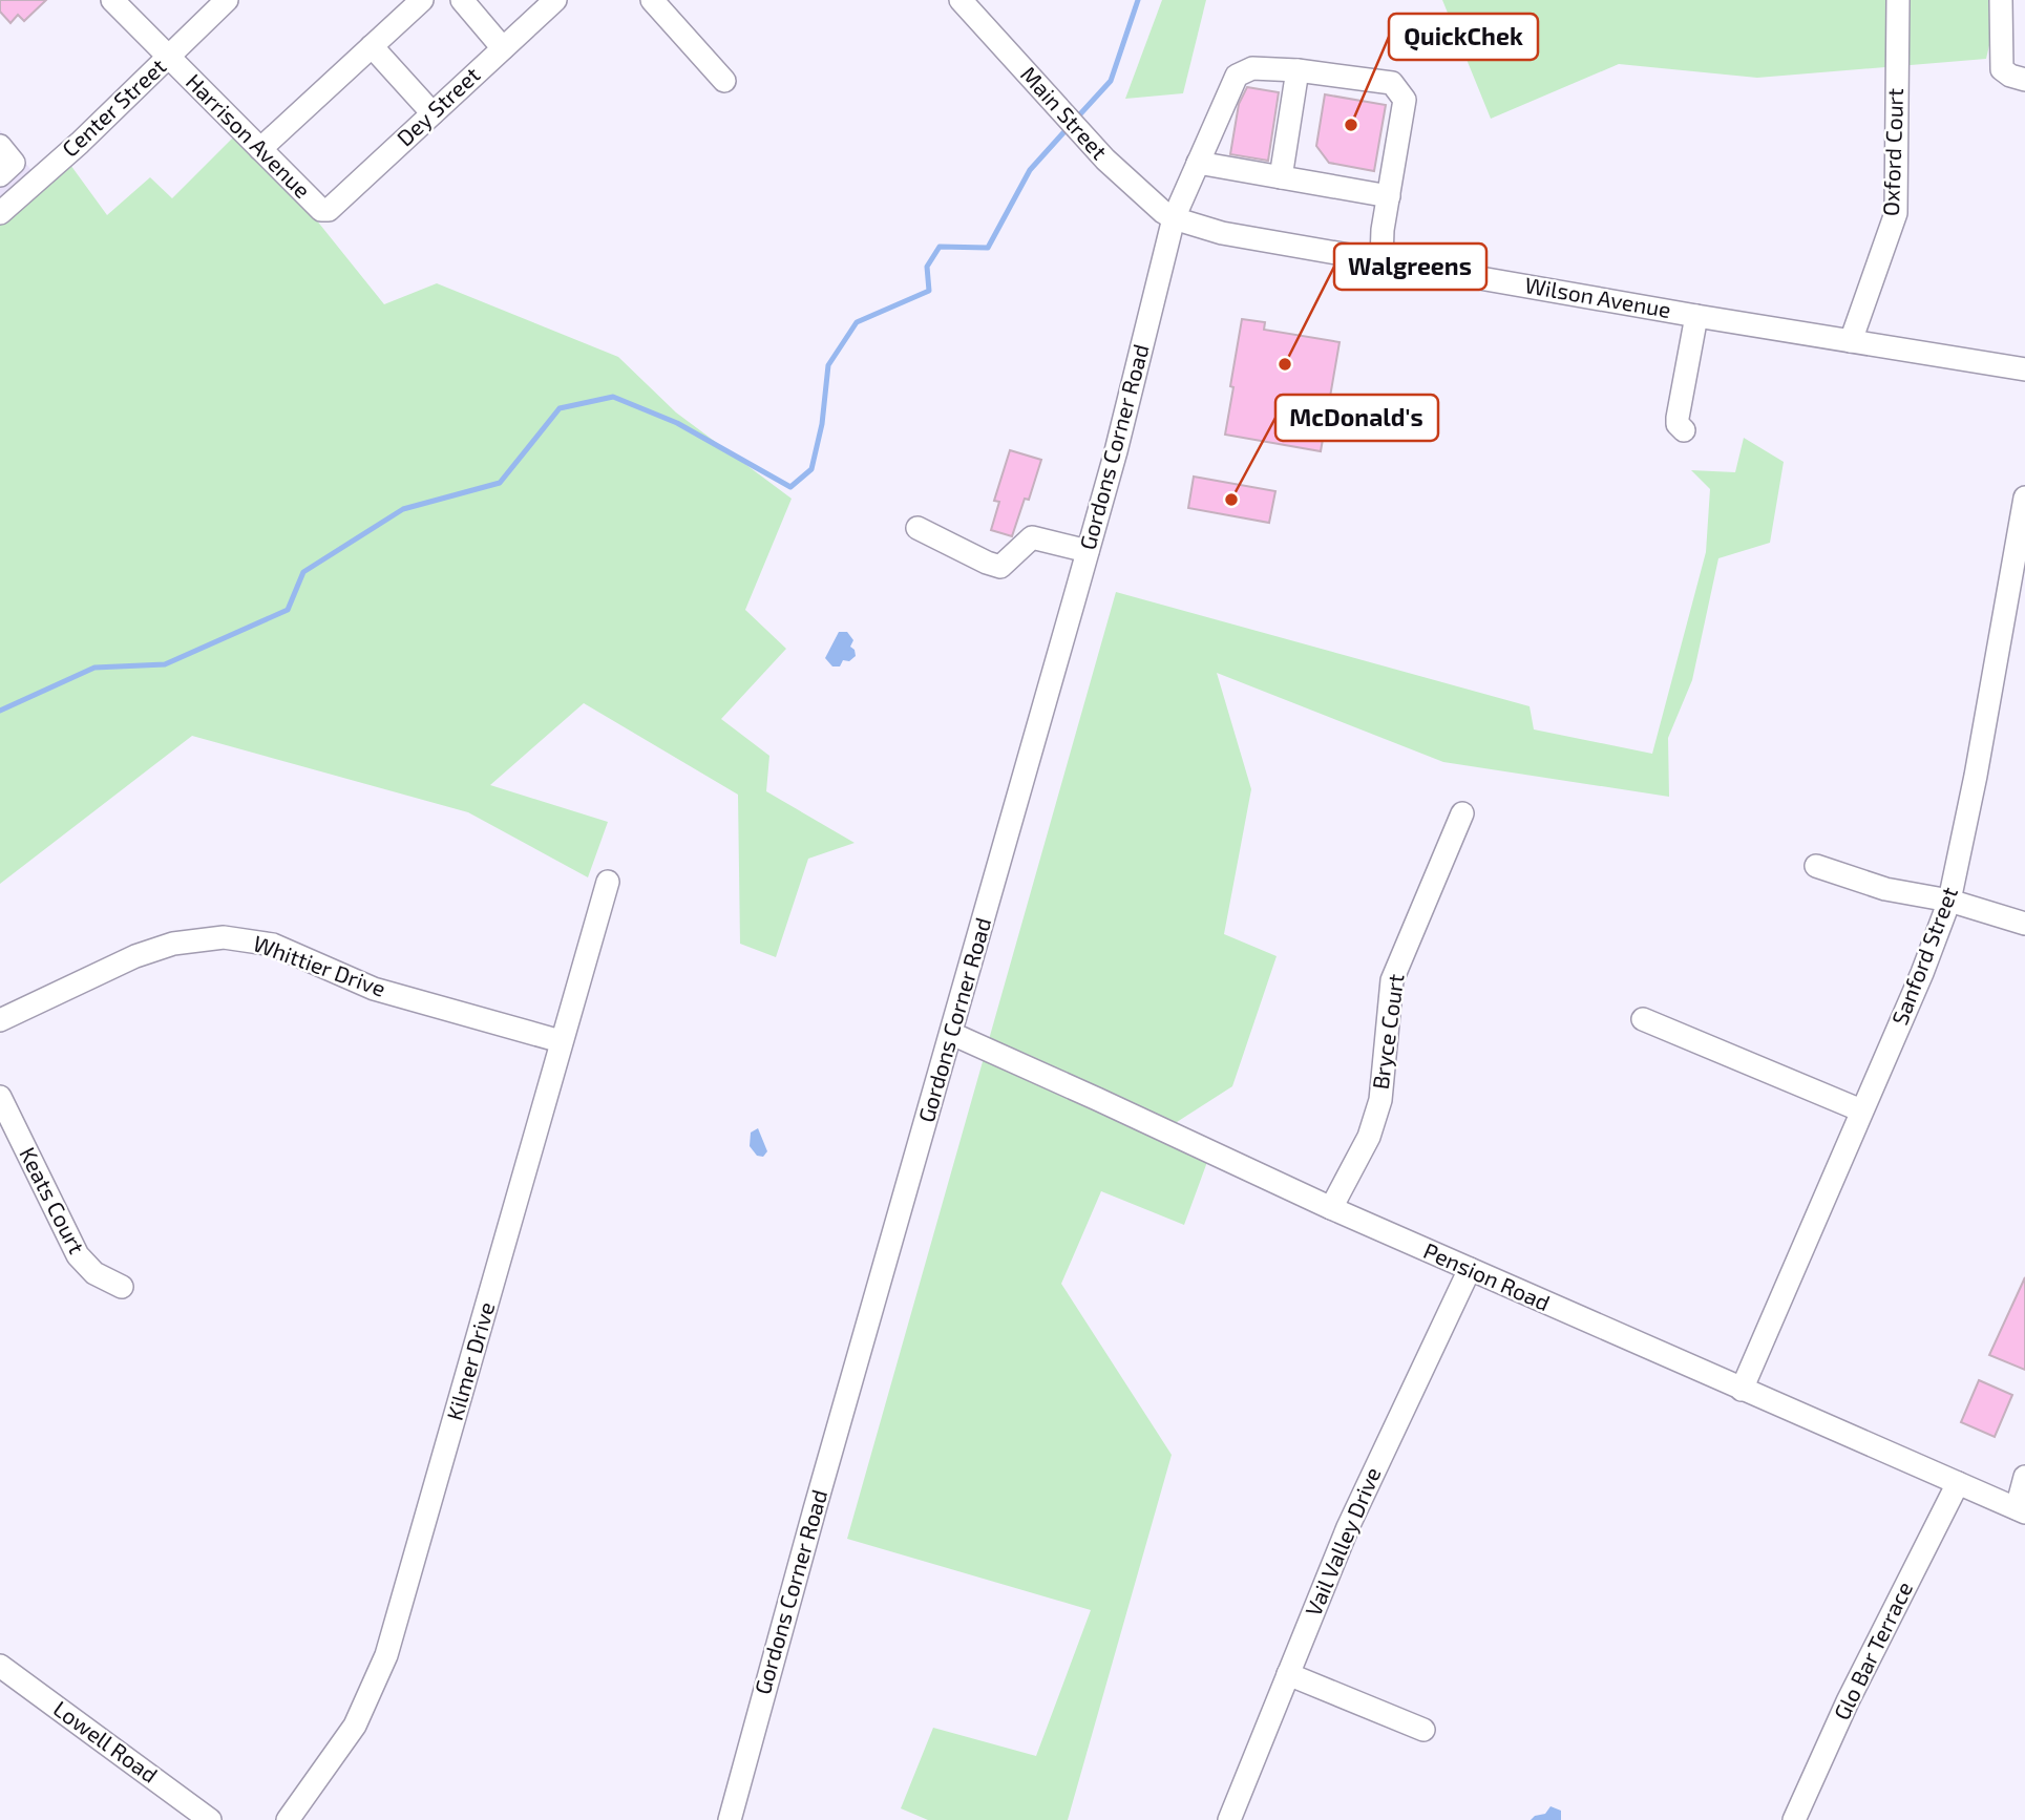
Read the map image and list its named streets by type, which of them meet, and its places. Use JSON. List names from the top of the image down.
{
  "streets": {
    "street": [
      "Dey Street",
      "Center Street",
      "Main Street",
      "Harrison Avenue",
      "Oxford Court",
      "Wilson Avenue",
      "Gordons Corner Road",
      "Sanford Street",
      "Whittier Drive",
      "Bryce Court",
      "Keats Court",
      "Pension Road",
      "Kilmer Drive",
      "Vail Valley Drive",
      "Glo Bar Terrace",
      "Lowell Road"
    ]
  },
  "crossings": [
    ["Dey Street", "Harrison Avenue"],
    ["Center Street", "Harrison Avenue"],
    ["Main Street", "Wilson Avenue"],
    ["Main Street", "Gordons Corner Road"],
    ["Oxford Court", "Wilson Avenue"],
    ["Wilson Avenue", "Gordons Corner Road"],
    ["Gordons Corner Road", "Pension Road"],
    ["Sanford Street", "Pension Road"],
    ["Whittier Drive", "Kilmer Drive"],
    ["Bryce Court", "Pension Road"],
    ["Pension Road", "Vail Valley Drive"],
    ["Pension Road", "Glo Bar Terrace"]
  ],
  "places": ["QuickChek", "Walgreens", "McDonald's"]
}
